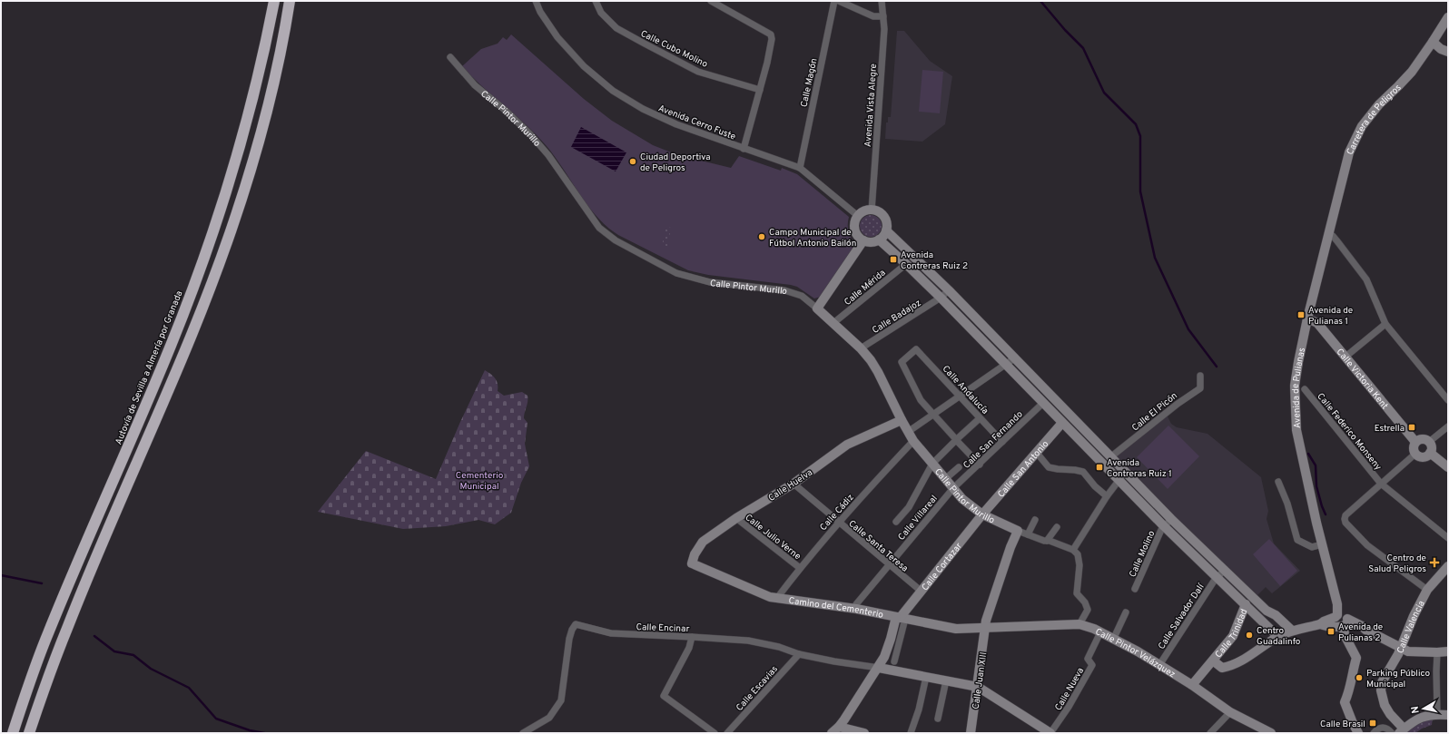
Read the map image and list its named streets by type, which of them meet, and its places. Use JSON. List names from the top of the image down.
{
  "streets": {
    "highway": ["Autovía de Sevilla a Almería por Granada"],
    "street": [
      "Calle Cubo Molino",
      "Calle Magón",
      "Avenida Vista Alegre",
      "Calle Pintor Murillo",
      "Carretera de Peligros",
      "Avenida Cerro Fuste",
      "Calle Mérida",
      "Calle Badajoz",
      "Calle Victoria Kent",
      "Avenida de Pulianas",
      "Calle Andalucía",
      "Calle El Picón",
      "Calle Federico Monseny",
      "Calle San Fernando",
      "Calle San Antonio",
      "Calle Huelva",
      "Calle Cádiz",
      "Calle Villareal",
      "Calle Julio Verne",
      "Calle Santa Teresa",
      "Calle Molino",
      "Calle Cortazar",
      "Camino del Cementerio",
      "Calle Salvador Dalí",
      "Calle Encinar",
      "Calle Valencia",
      "Calle Trinidad",
      "Calle Pintor Velázquez",
      "Calle Juan XIII",
      "Calle Escavias",
      "Calle Nueva"
    ]
  },
  "crossings": [
    ["Calle Magón", "Avenida Cerro Fuste"],
    ["Avenida Vista Alegre", "Avenida Cerro Fuste"],
    ["Calle Pintor Murillo", "Calle Mérida"],
    ["Calle Pintor Murillo", "Calle Badajoz"],
    ["Calle Pintor Murillo", "Calle San Fernando"],
    ["Calle Pintor Murillo", "Calle San Antonio"],
    ["Calle Pintor Murillo", "Calle Huelva"],
    ["Calle Pintor Murillo", "Calle Cádiz"],
    ["Calle Pintor Murillo", "Calle Villareal"],
    ["Calle Pintor Murillo", "Calle Cortazar"],
    ["Calle Pintor Murillo", "Calle Juan XIII"],
    ["Carretera de Peligros", "Avenida de Pulianas"],
    ["Calle Victoria Kent", "Avenida de Pulianas"],
    ["Avenida de Pulianas", "Calle Trinidad"],
    ["Calle Andalucía", "Calle San Fernando"],
    ["Calle San Fernando", "Calle Villareal"],
    ["Calle San Antonio", "Calle Cortazar"],
    ["Calle Huelva", "Calle Julio Verne"],
    ["Calle Huelva", "Calle Santa Teresa"],
    ["Calle Huelva", "Camino del Cementerio"],
    ["Calle Cádiz", "Calle Julio Verne"],
    ["Calle Cádiz", "Calle Santa Teresa"],
    ["Calle Cádiz", "Camino del Cementerio"],
    ["Calle Villareal", "Calle Santa Teresa"],
    ["Calle Villareal", "Camino del Cementerio"],
    ["Calle Santa Teresa", "Calle Cortazar"],
    ["Calle Cortazar", "Camino del Cementerio"],
    ["Camino del Cementerio", "Calle Pintor Velázquez"],
    ["Camino del Cementerio", "Calle Juan XIII"],
    ["Calle Salvador Dalí", "Calle Pintor Velázquez"],
    ["Calle Encinar", "Calle Escavias"],
    ["Calle Valencia", "Calle Trinidad"],
    ["Calle Trinidad", "Calle Pintor Velázquez"],
    ["Calle Pintor Velázquez", "Calle Juan XIII"],
    ["Calle Pintor Velázquez", "Calle Nueva"]
  ],
  "parks": ["Cementerio Municipal"],
  "places": {
    "other": [
      "Ciudad Deportiva de Peligros",
      "Campo Municipal de Fútbol Antonio Bailón",
      "Centro Guadalinfo",
      "Parking Público Municipal"
    ],
    "transit": [
      "Avenida Contreras Ruiz 2",
      "Avenida de Pulianas 1",
      "Estrella",
      "Avenida Contreras Ruiz 1",
      "Avenida de Pulianas 2",
      "Calle Brasil"
    ],
    "health": ["Centro de Salud Peligros"]
  },
  "north": "left"
}
